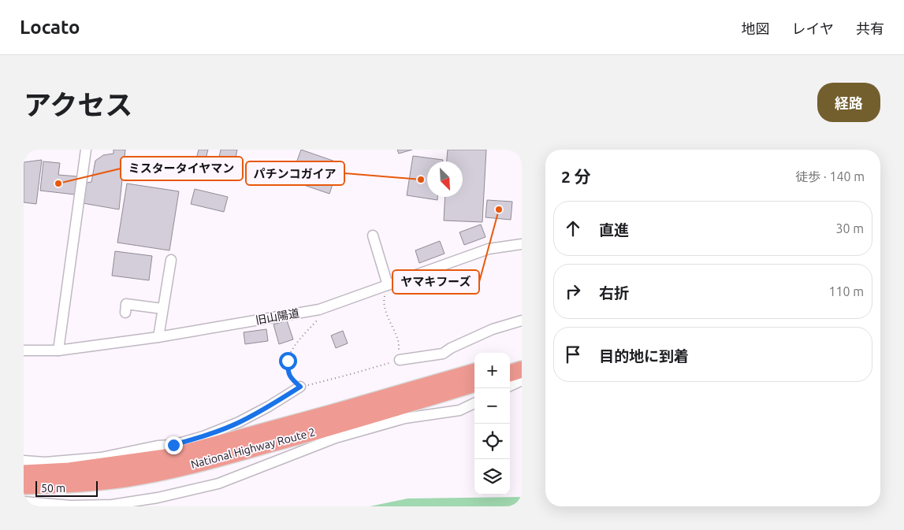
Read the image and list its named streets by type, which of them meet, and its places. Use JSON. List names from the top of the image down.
{
  "streets": {
    "highway": ["National Highway Route 2"],
    "street": ["旧山陽道"]
  },
  "places": ["パチンコガイア", "ミスタータイヤマン", "ヤマキフーズ"],
  "scale_bar": "50 m",
  "north": "bottom right",
  "page": {
    "header": "Locato",
    "nav": ["地図", "レイヤ", "共有"],
    "title": "アクセス",
    "buttons": "経路",
    "heading": ["2 分", "徒歩 · 140 m"],
    "list": [
      ["直進", "30 m"],
      ["右折", "110 m"],
      "目的地に到着"
    ],
    "map_buttons": ["+", "−"],
    "scale": "50 m"
  }
}
